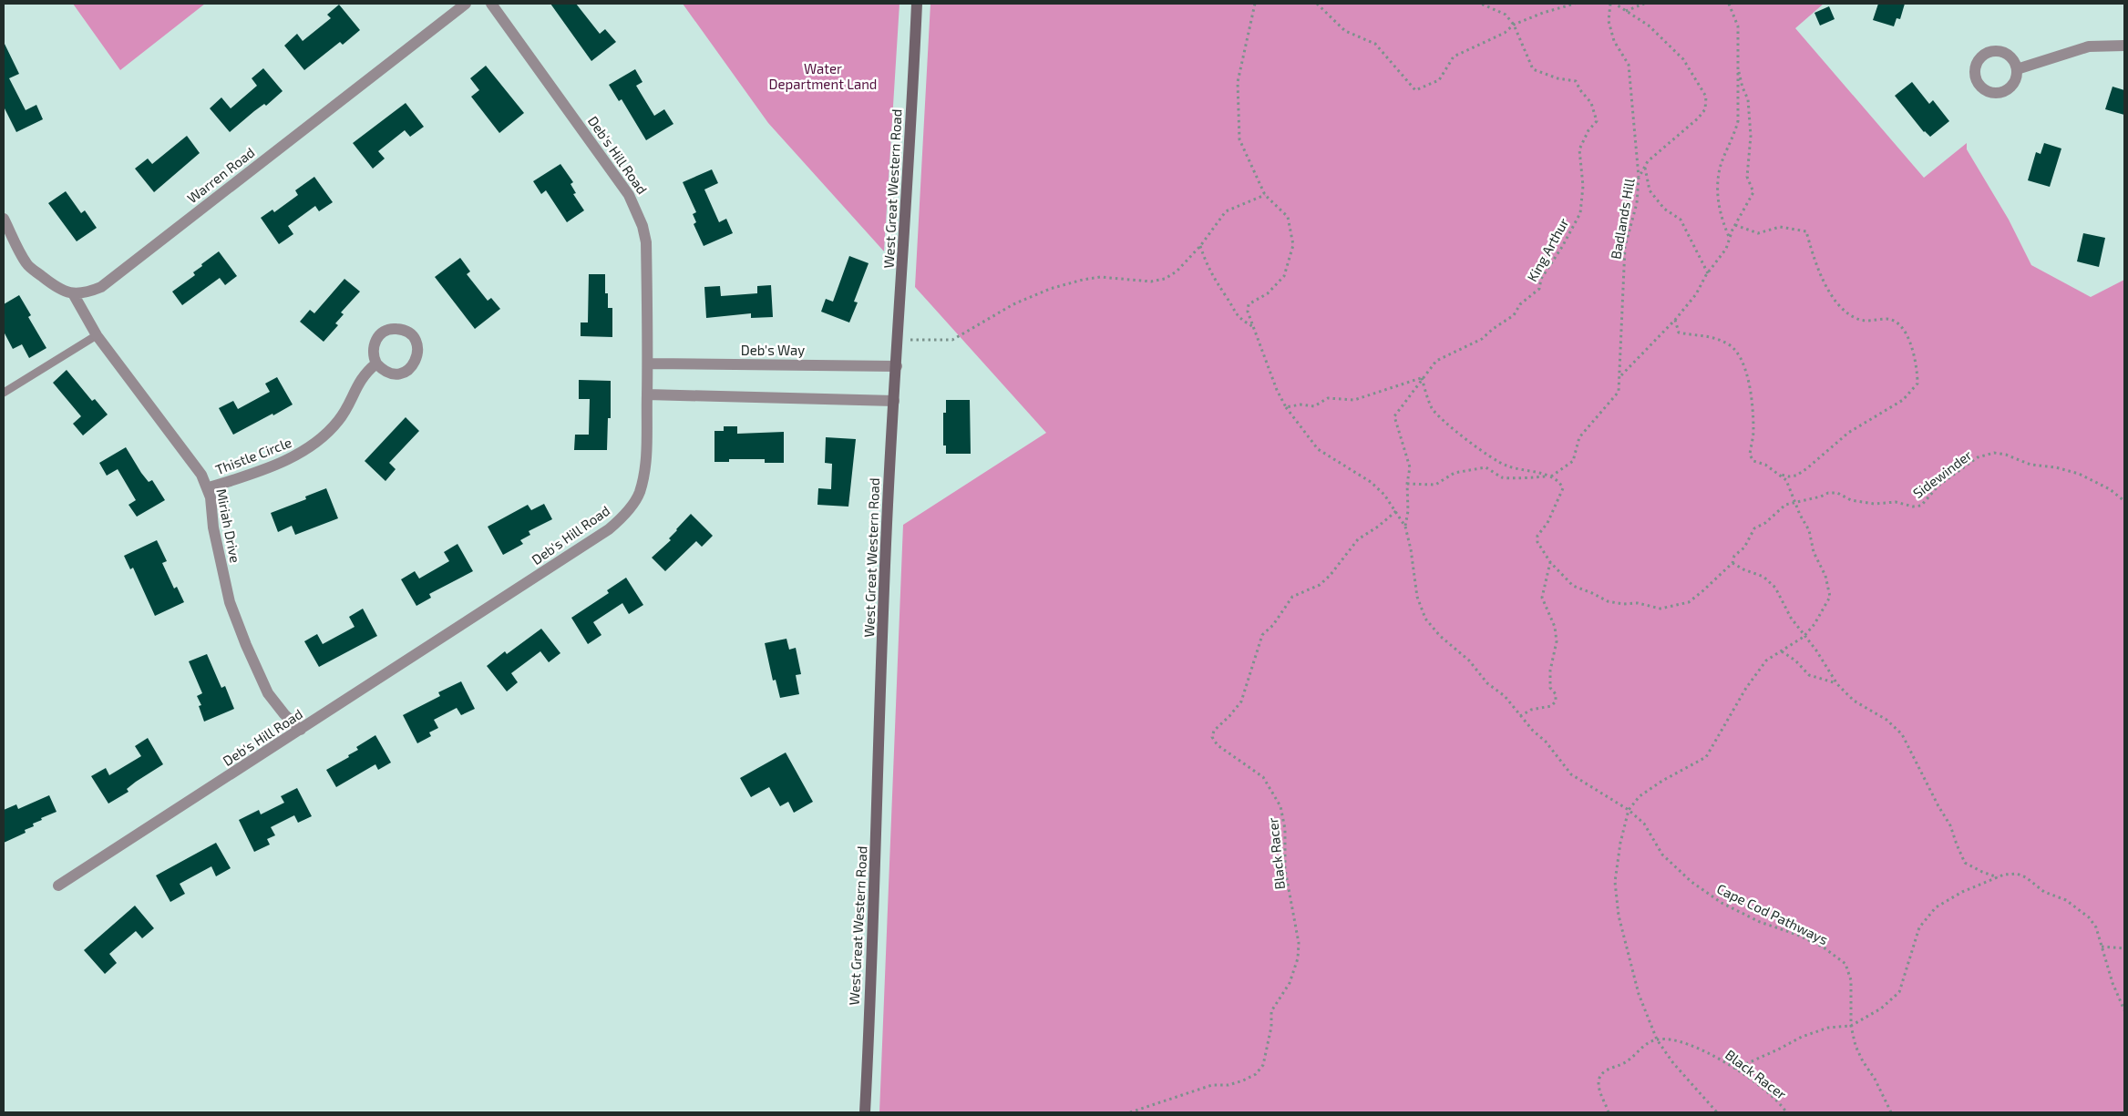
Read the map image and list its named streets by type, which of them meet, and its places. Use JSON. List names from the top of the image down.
{
  "streets": {
    "street": [
      "Deb's Hill Road",
      "Warren Road",
      "West Great Western Road",
      "Deb's Way",
      "Thistle Circle",
      "Miriah Drive"
    ],
    "path": [
      "Badlands Hill",
      "King Arthur",
      "Sidewinder",
      "Black Racer",
      "Cape Cod Pathways"
    ]
  },
  "crossings": [
    ["Deb's Hill Road", "Deb's Way"],
    ["Deb's Hill Road", "Miriah Drive"],
    ["Warren Road", "Miriah Drive"],
    ["West Great Western Road", "Deb's Way"],
    ["Badlands Hill", "Sidewinder"],
    ["Thistle Circle", "Miriah Drive"]
  ],
  "parks": ["Water Department Land"]
}
